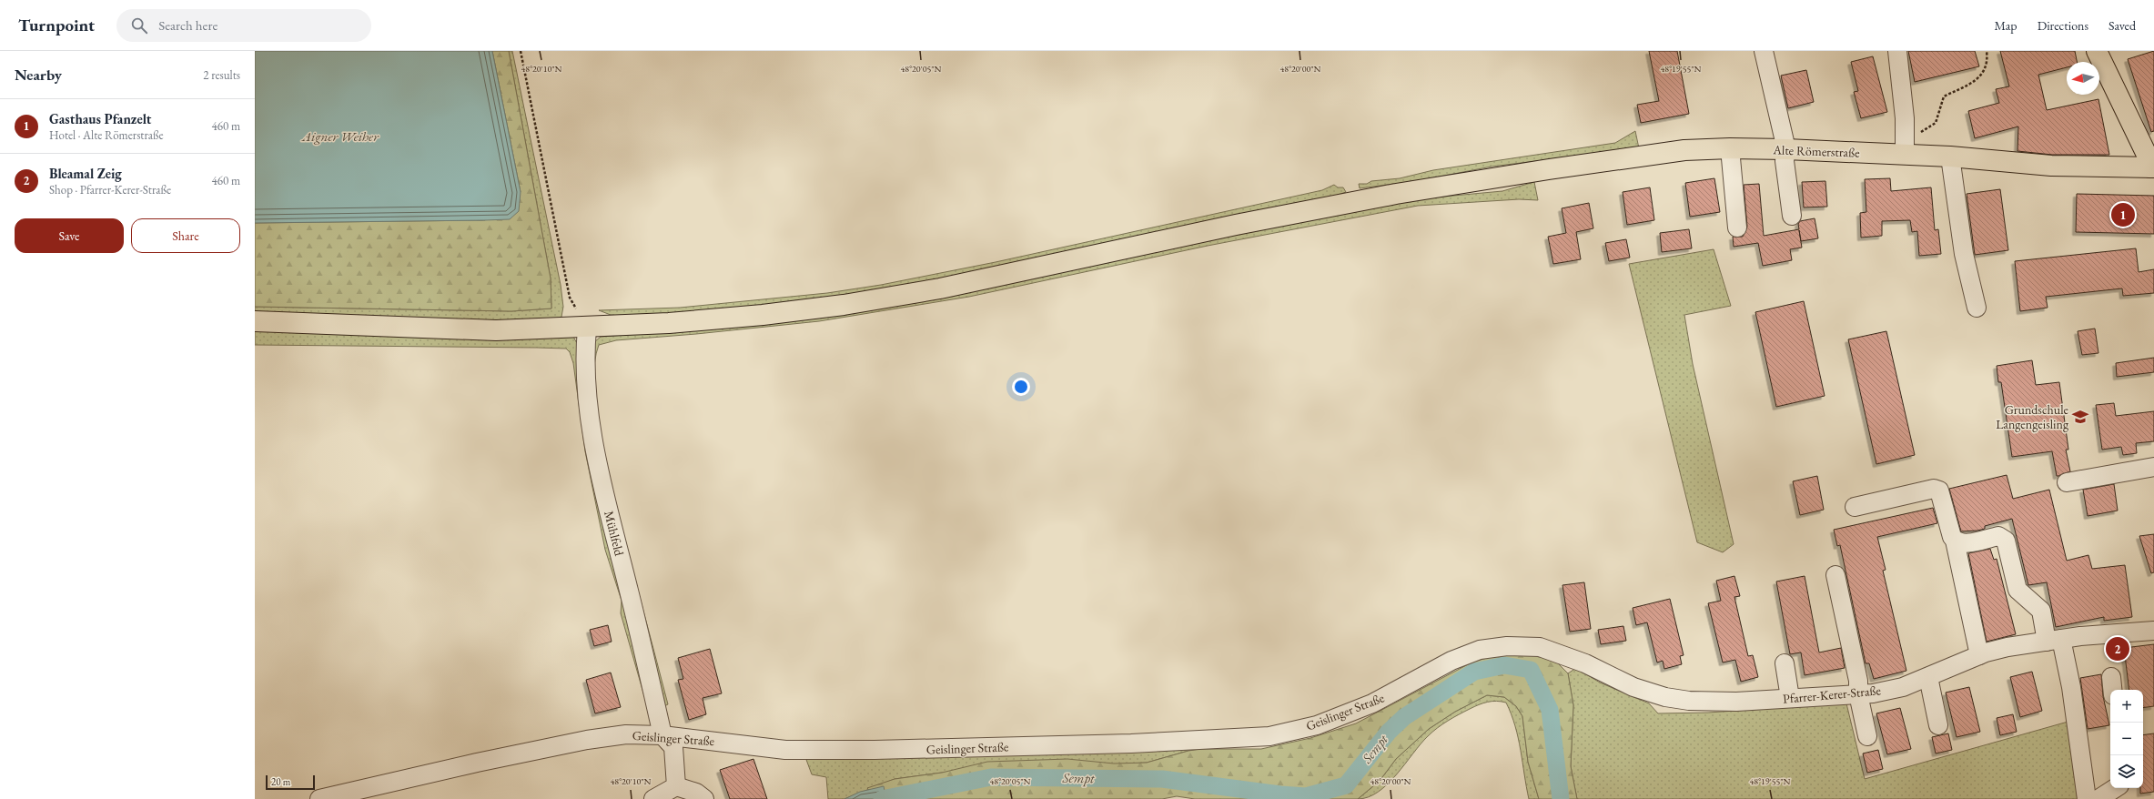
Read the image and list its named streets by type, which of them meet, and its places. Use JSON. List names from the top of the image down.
{
  "streets": {
    "main road": ["Alte Römerstraße"],
    "street": ["Mühlfeld", "Pfarrer-Kerer-Straße", "Geislinger Straße"]
  },
  "crossings": [
    ["Alte Römerstraße", "Mühlfeld"],
    ["Mühlfeld", "Geislinger Straße"],
    ["Pfarrer-Kerer-Straße", "Geislinger Straße"]
  ],
  "water": ["Aigner Weiher", "Sempt"],
  "places": {
    "school or university": ["Grundschule Langengeisling"]
  },
  "scale_bar": "20 m",
  "north": "left",
  "page": {
    "header": "Turnpoint",
    "search": "Search here",
    "nav": ["Map", "Directions", "Saved"],
    "heading": ["Nearby", "2 results"],
    "list": [
      {
        "mark": "1",
        "name": "Gasthaus Pfanzelt",
        "note": "Hotel · Alte Römerstraße",
        "value": "460 m"
      },
      {
        "mark": "2",
        "name": "Bleamal Zeig",
        "note": "Shop · Pfarrer-Kerer-Straße",
        "value": "460 m"
      }
    ],
    "pins": ["1", "2"],
    "buttons": ["Save", "Share"],
    "map_buttons": ["+", "−"],
    "scale": "20 m"
  },
  "coordinates": [
    "48°20'10\"N",
    "48°20'05\"N",
    "48°20'00\"N",
    "48°19'55\"N"
  ]
}
